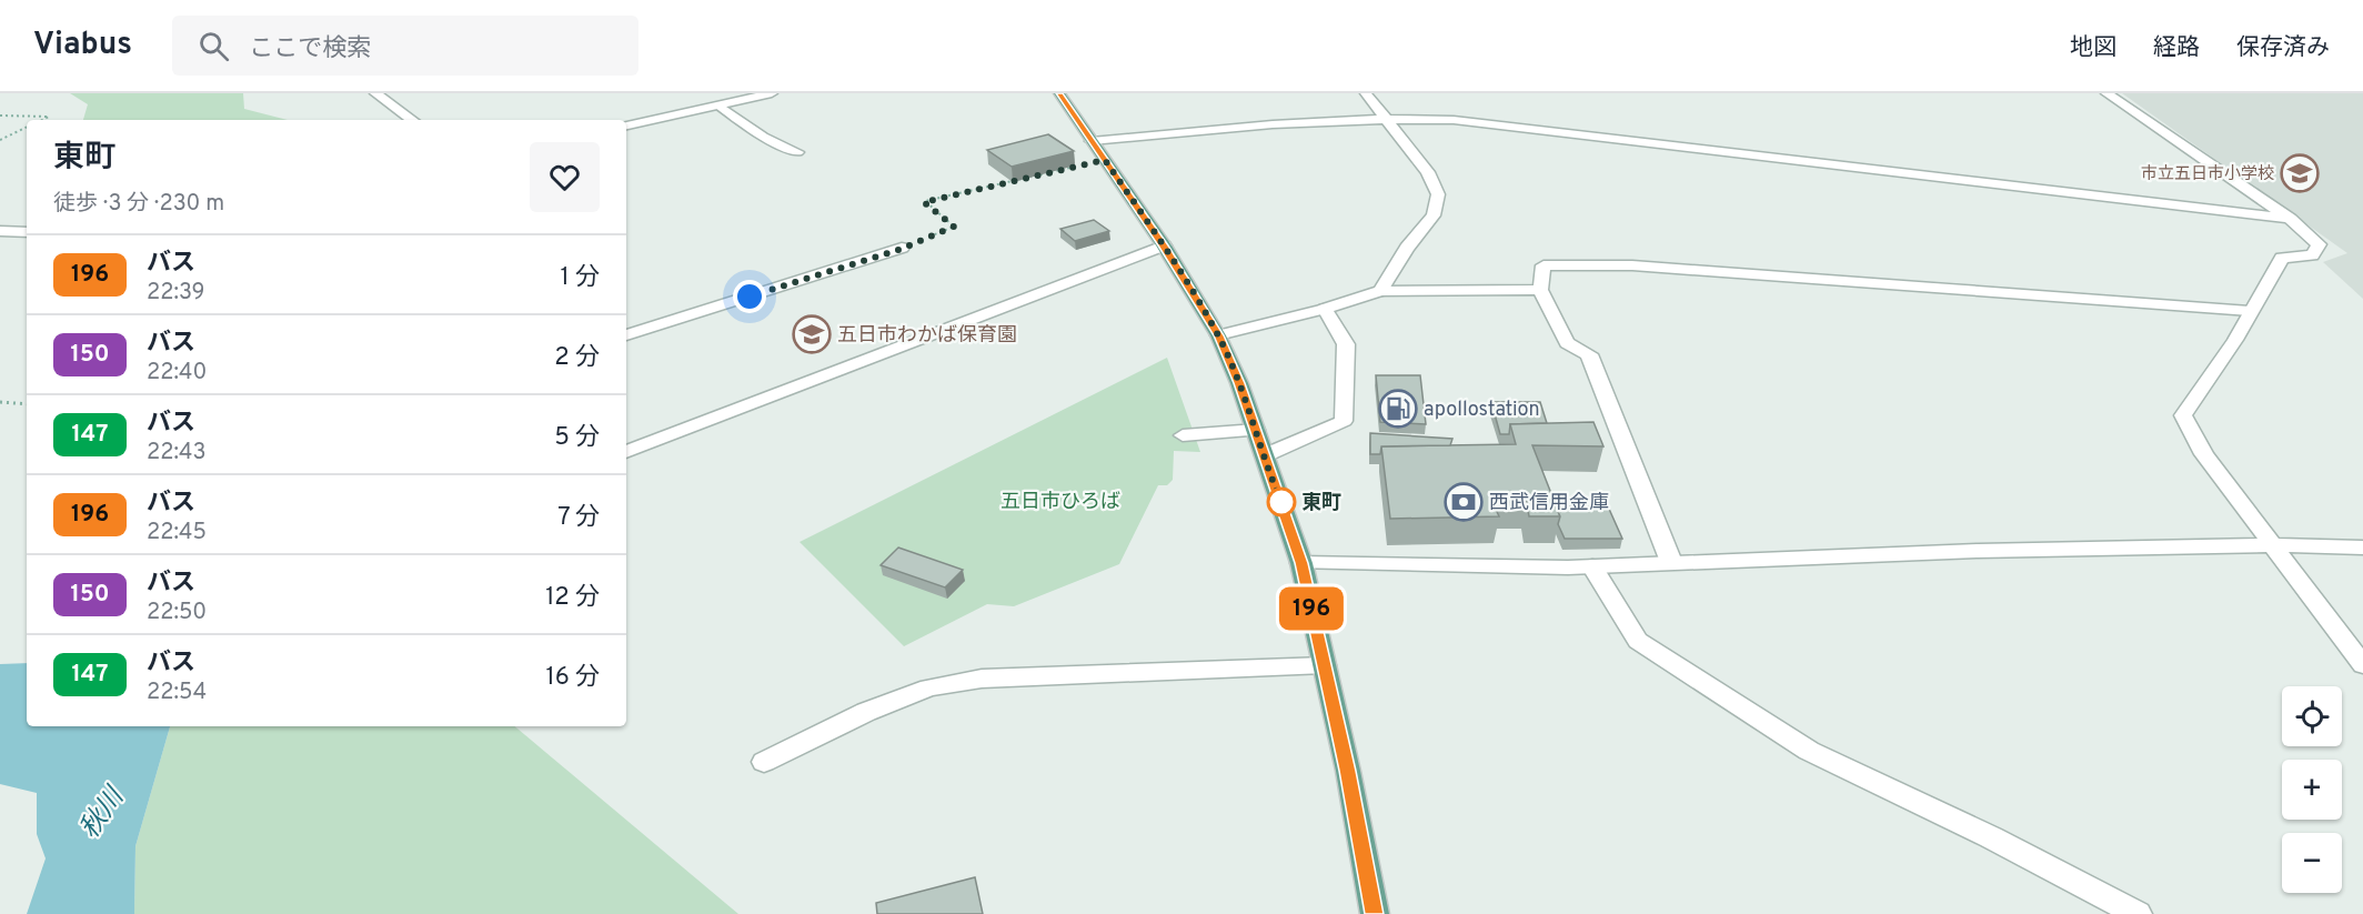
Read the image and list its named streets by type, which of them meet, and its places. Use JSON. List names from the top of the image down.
{
  "water": ["秋川"],
  "parks": ["五日市ひろば"],
  "places": {
    "school or university": ["市立五日市小学校", "五日市わかば保育園"],
    "fuel station": ["apollostation"],
    "other": ["東町"],
    "bank": ["西武信用金庫"]
  },
  "lines": ["bus line 196"],
  "page": {
    "header": "Viabus",
    "search": "ここで検索",
    "nav": ["地図", "経路", "保存済み"],
    "on_map": "196",
    "heading": ["東町", "徒歩 · 3 分 · 230 m"],
    "list": [
      {
        "mark": "196",
        "name": "バス",
        "note": "22:39",
        "value": "1 分"
      },
      {
        "mark": "150",
        "name": "バス",
        "note": "22:40",
        "value": "2 分"
      },
      {
        "mark": "147",
        "name": "バス",
        "note": "22:43",
        "value": "5 分"
      },
      {
        "mark": "196",
        "name": "バス",
        "note": "22:45",
        "value": "7 分"
      },
      {
        "mark": "150",
        "name": "バス",
        "note": "22:50",
        "value": "12 分"
      },
      {
        "mark": "147",
        "name": "バス",
        "note": "22:54",
        "value": "16 分"
      }
    ],
    "map_buttons": ["+", "−"]
  }
}
